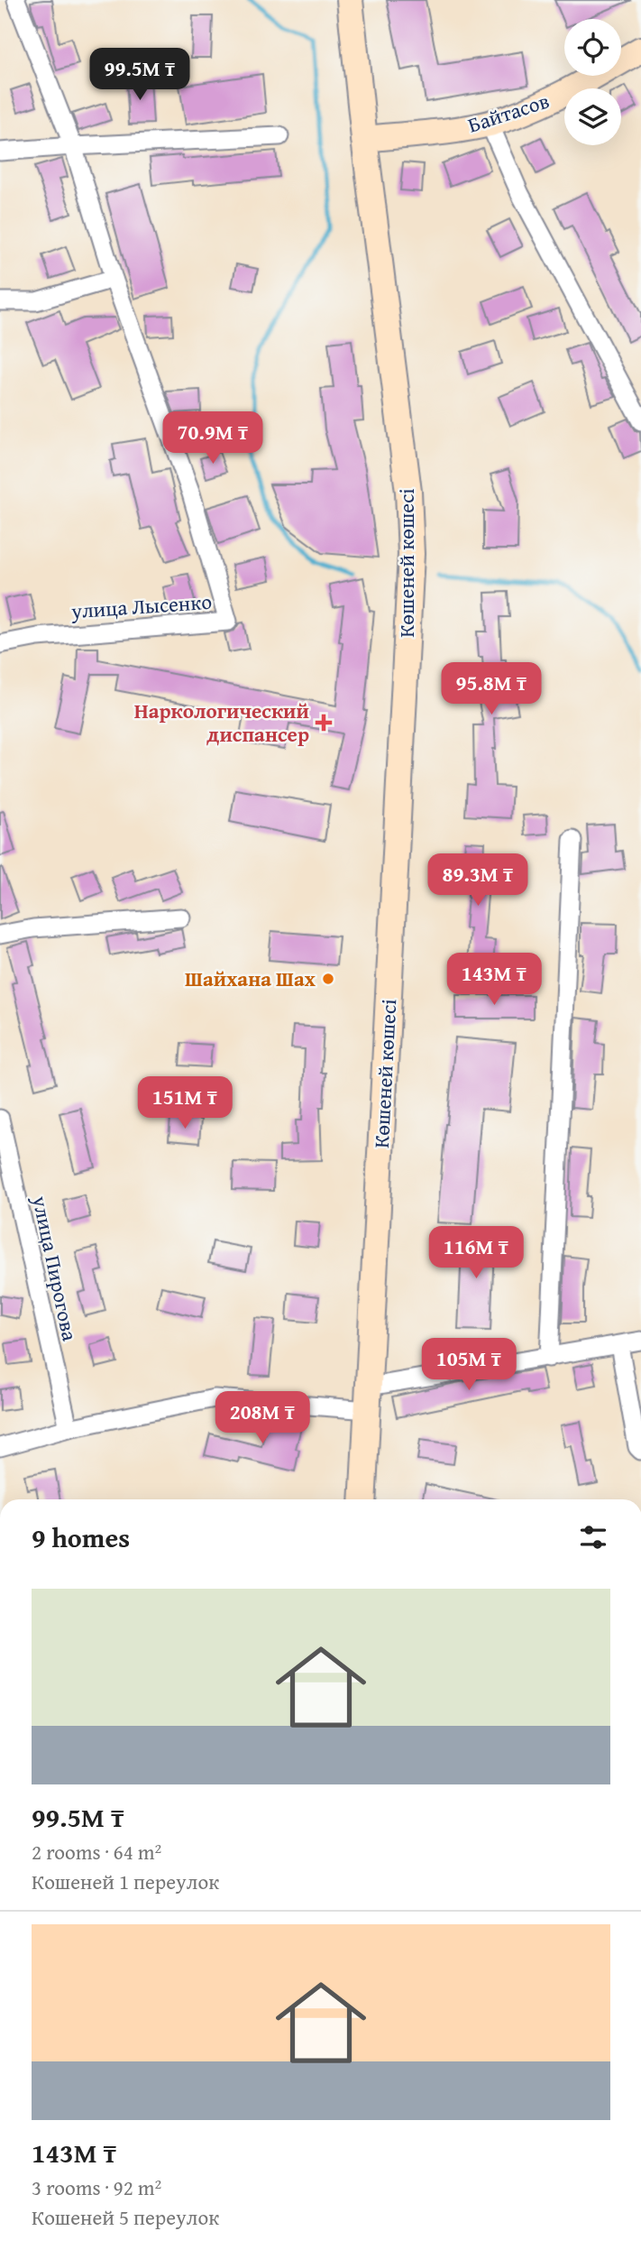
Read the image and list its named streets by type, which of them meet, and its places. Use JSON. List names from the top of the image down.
{
  "streets": {
    "main road": ["Байтасов", "Көшеней көшесі"],
    "street": ["улица Лысенко", "улица Пирогова"]
  },
  "crossings": [
    ["Байтасов", "Көшеней көшесі"]
  ],
  "places": {
    "health": ["Наркологический диспансер"],
    "other": ["Шайхана Шах"]
  },
  "page": {
    "price": [
      "99.5M ₸",
      "70.9M ₸",
      "95.8M ₸",
      "89.3M ₸",
      "143M ₸",
      "151M ₸",
      "116M ₸",
      "105M ₸",
      "208M ₸"
    ],
    "heading": "9 homes",
    "list": [
      {
        "name": "99.5M ₸",
        "note": "2 rooms · 64 m² · Кошеней 1 переулок"
      },
      {
        "name": "143M ₸",
        "note": "3 rooms · 92 m² · Кошеней 5 переулок"
      }
    ]
  }
}
